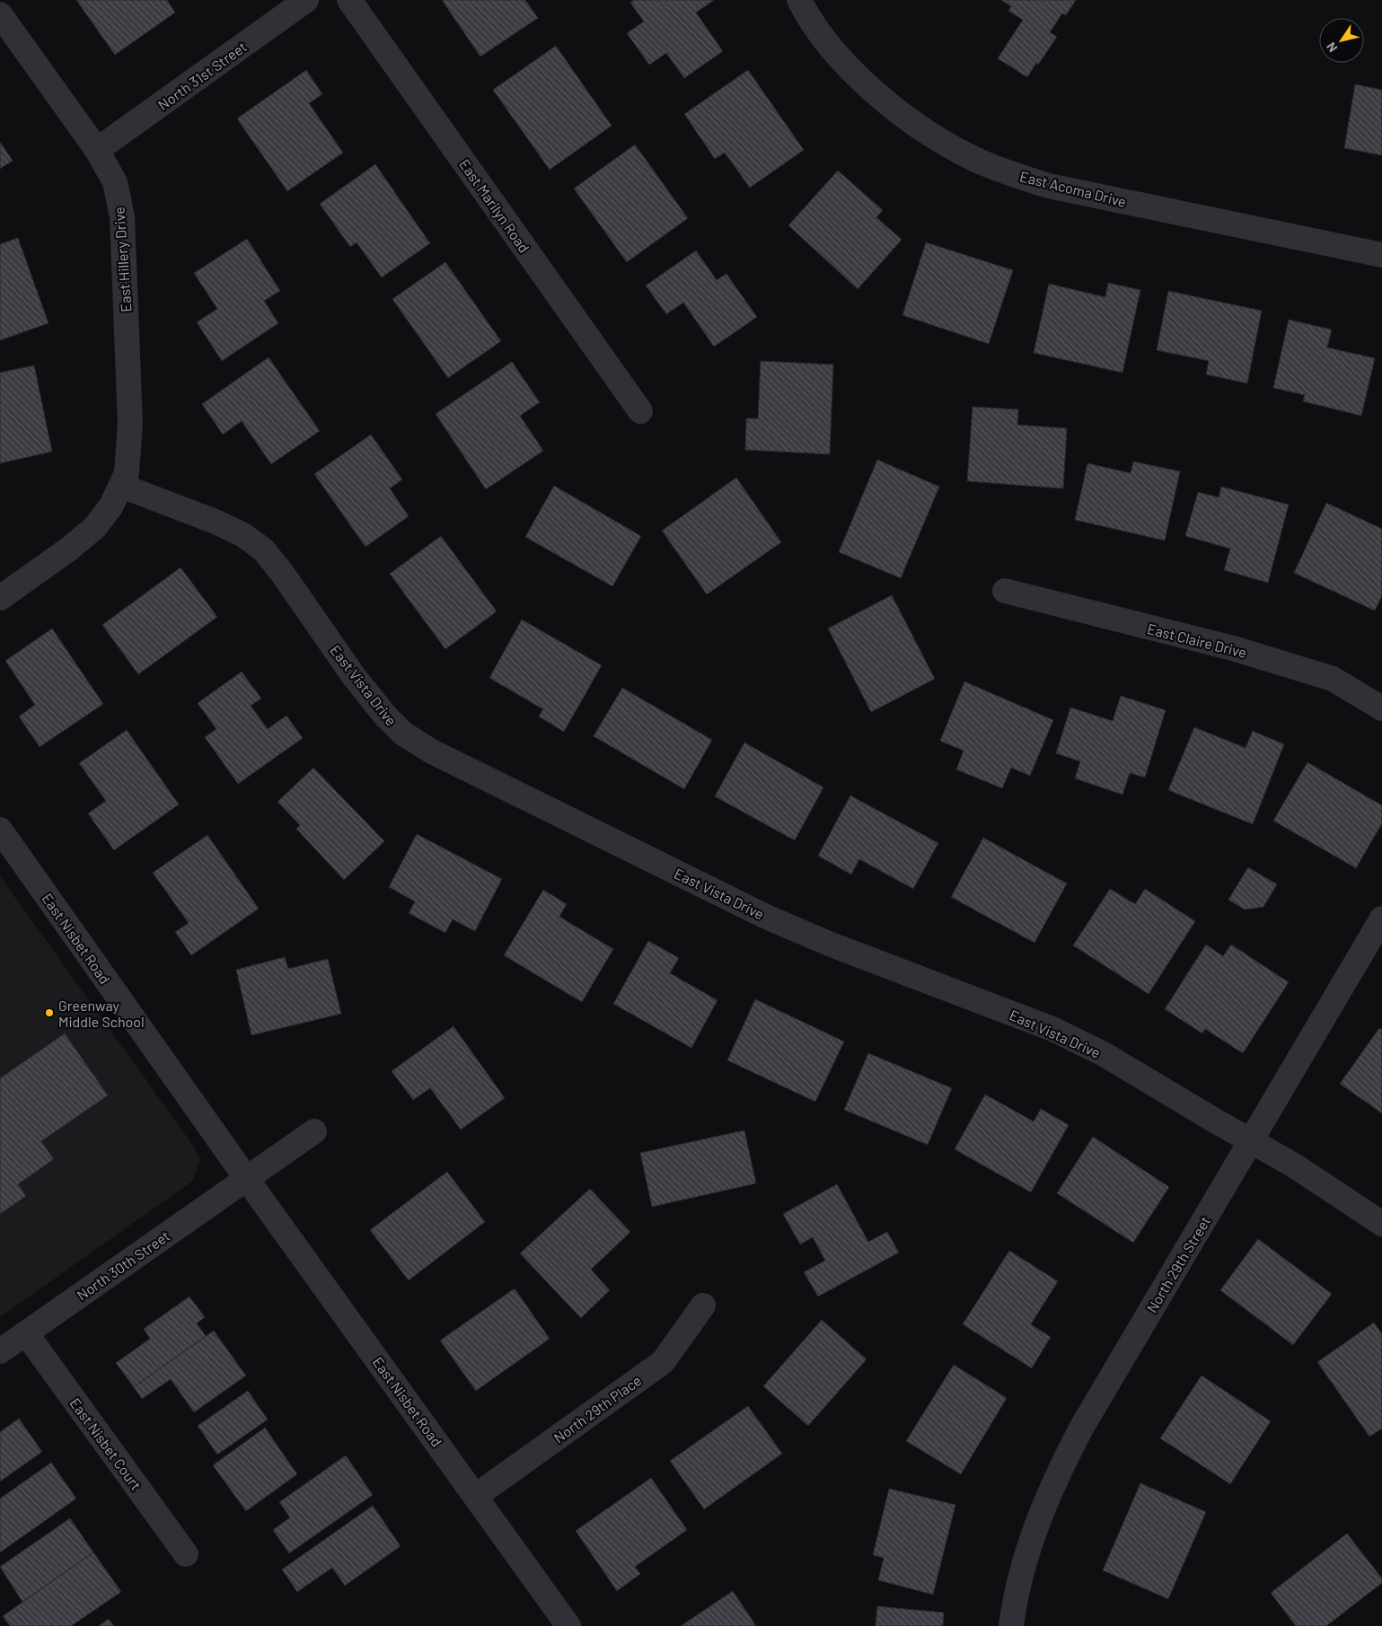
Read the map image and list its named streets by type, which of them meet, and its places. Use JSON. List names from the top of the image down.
{
  "streets": {
    "street": [
      "North 31st Street",
      "East Acoma Drive",
      "East Marilyn Road",
      "East Hillery Drive",
      "East Claire Drive",
      "East Vista Drive",
      "East Nisbet Road",
      "North 29th Street",
      "North 30th Street",
      "North 29th Place",
      "East Nisbet Court"
    ]
  },
  "crossings": [
    ["North 31st Street", "East Hillery Drive"],
    ["East Hillery Drive", "East Vista Drive"],
    ["East Vista Drive", "North 29th Street"],
    ["East Nisbet Road", "North 30th Street"],
    ["East Nisbet Road", "North 29th Place"],
    ["North 30th Street", "East Nisbet Court"]
  ],
  "places": ["Greenway Middle School"],
  "north": "bottom left"
}
